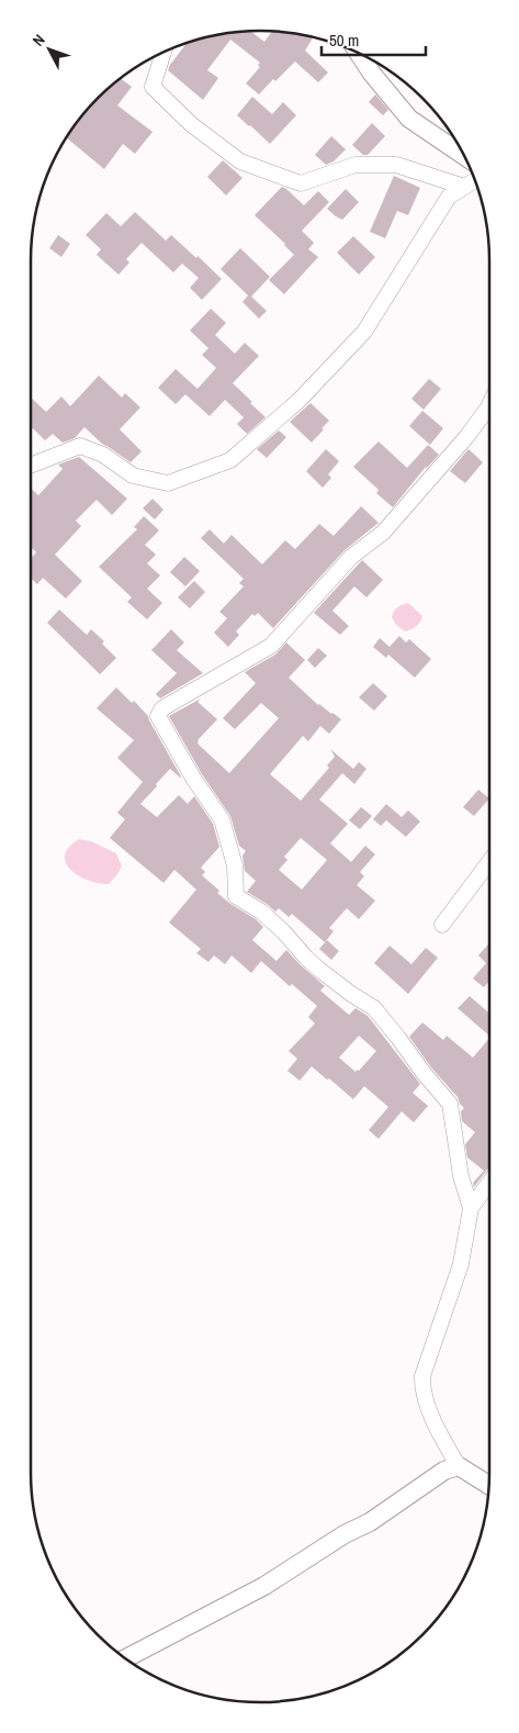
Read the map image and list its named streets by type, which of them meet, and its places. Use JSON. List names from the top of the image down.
{
  "scale_bar": "50 m",
  "north": "top left"
}
